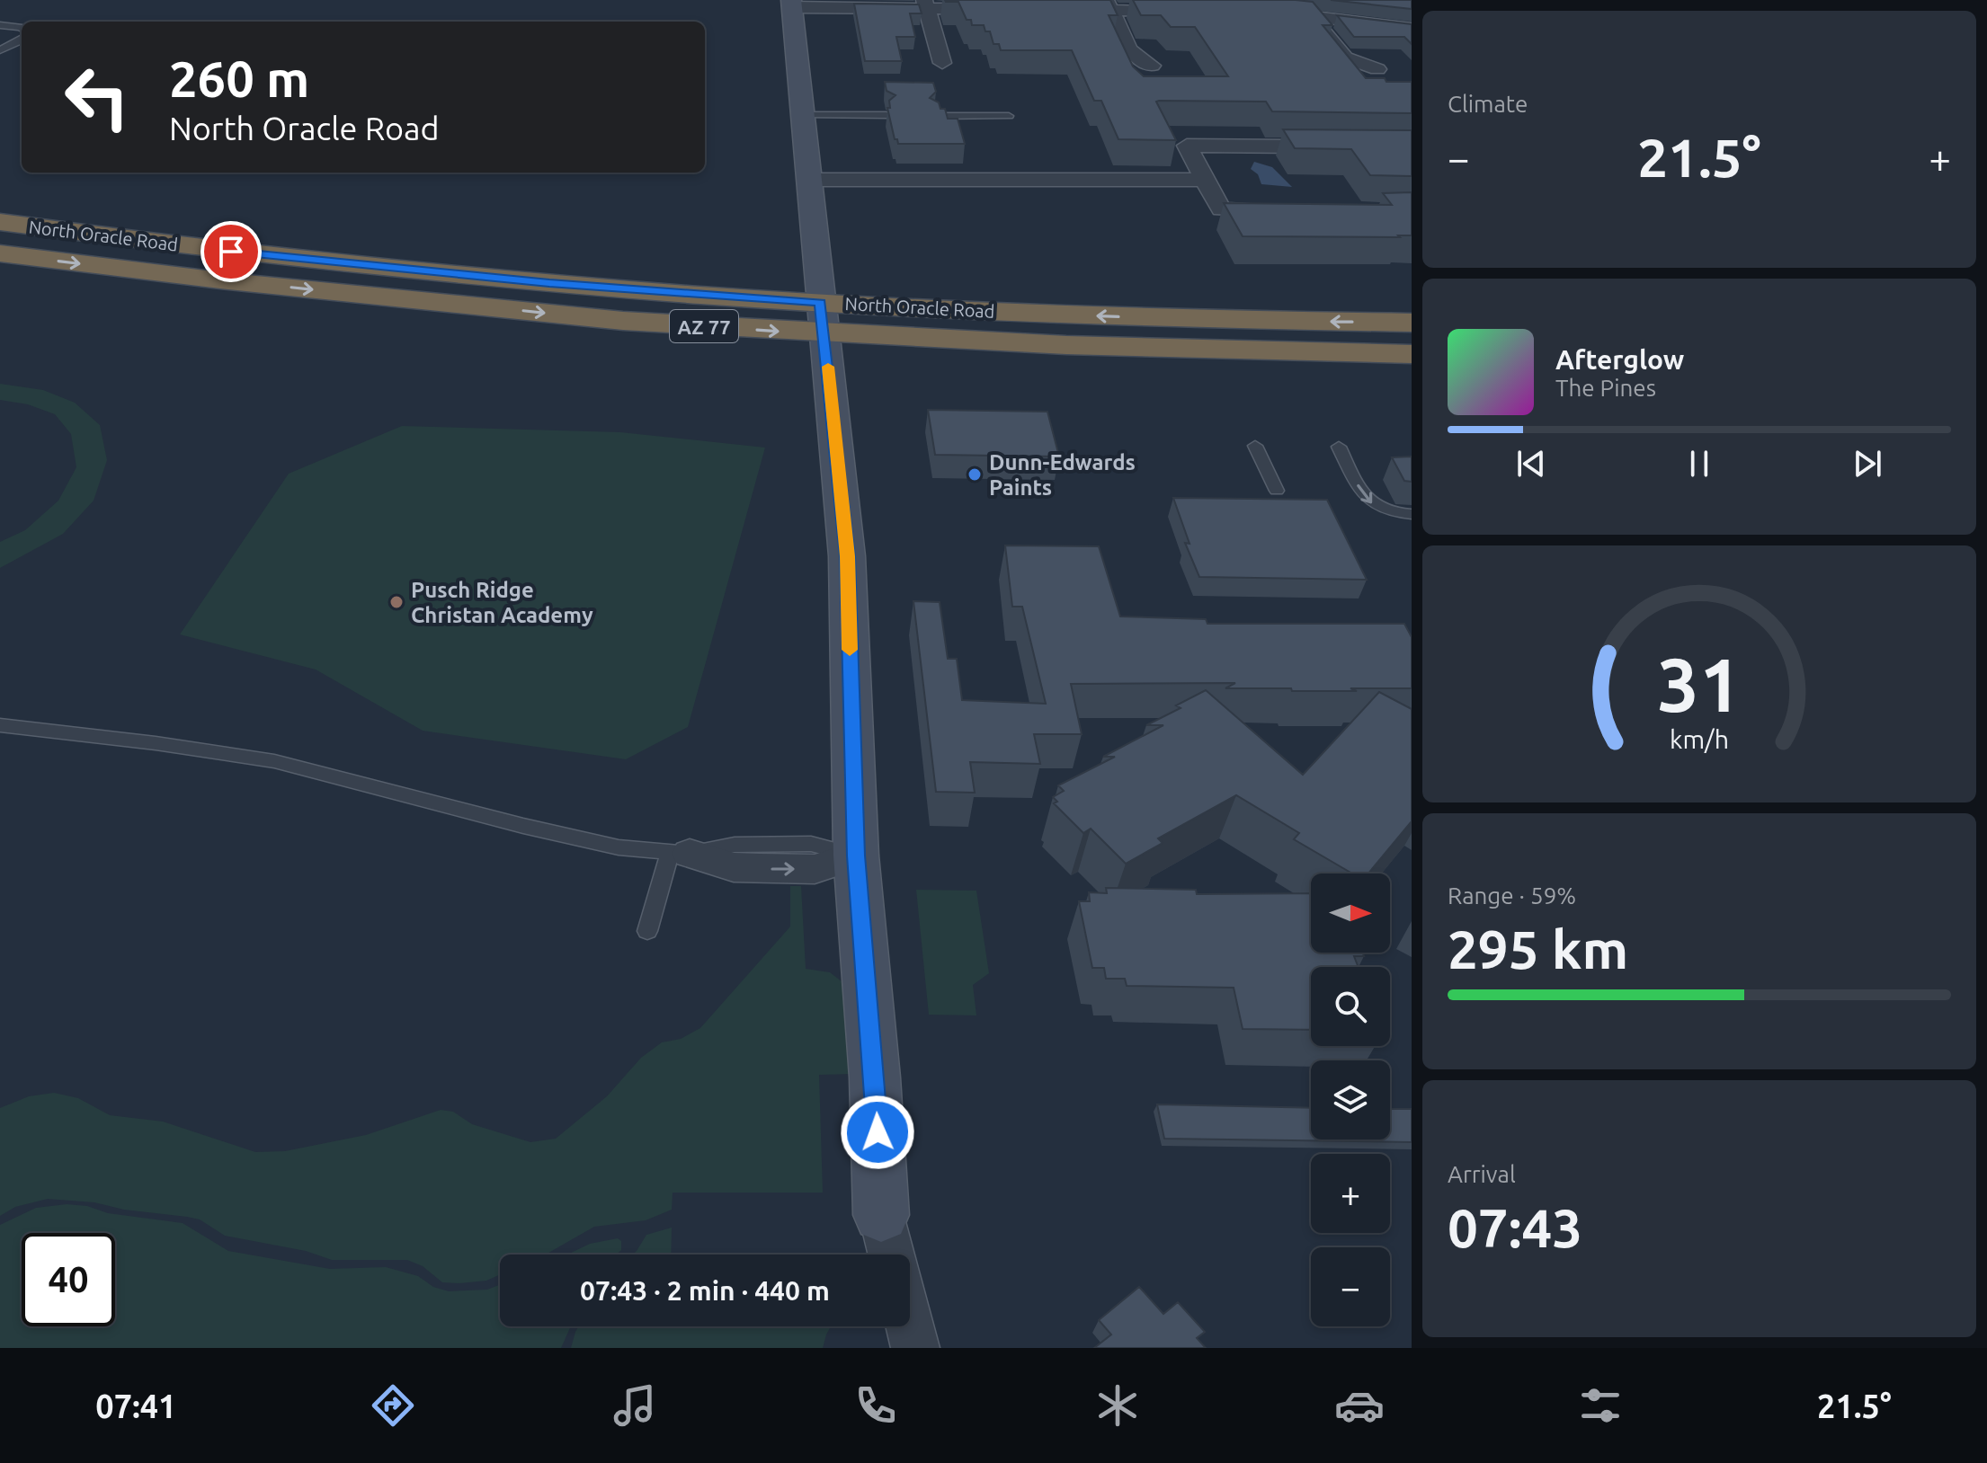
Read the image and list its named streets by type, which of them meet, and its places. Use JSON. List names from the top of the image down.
{
  "streets": {
    "highway": ["North Oracle Road", "AZ 77"]
  },
  "places": ["Dunn-Edwards Paints", "Pusch Ridge Christan Academy"],
  "north": "right",
  "page": {
    "tile": [
      "Climate",
      ["Range · 59%", "295 km"],
      ["Arrival", "07:43"]
    ],
    "turn": ["260 m", "North Oracle Road"],
    "heat": ["−", "21.5°", "+"],
    "song": ["Afterglow", "The Pines"],
    "map_buttons": ["+", "−"],
    "limit": "40",
    "trip": "07:43 · 2 min · 440 m",
    "tabs": ["07:41", "21.5°"],
    "gauge": ["31", "km/h"]
  }
}
